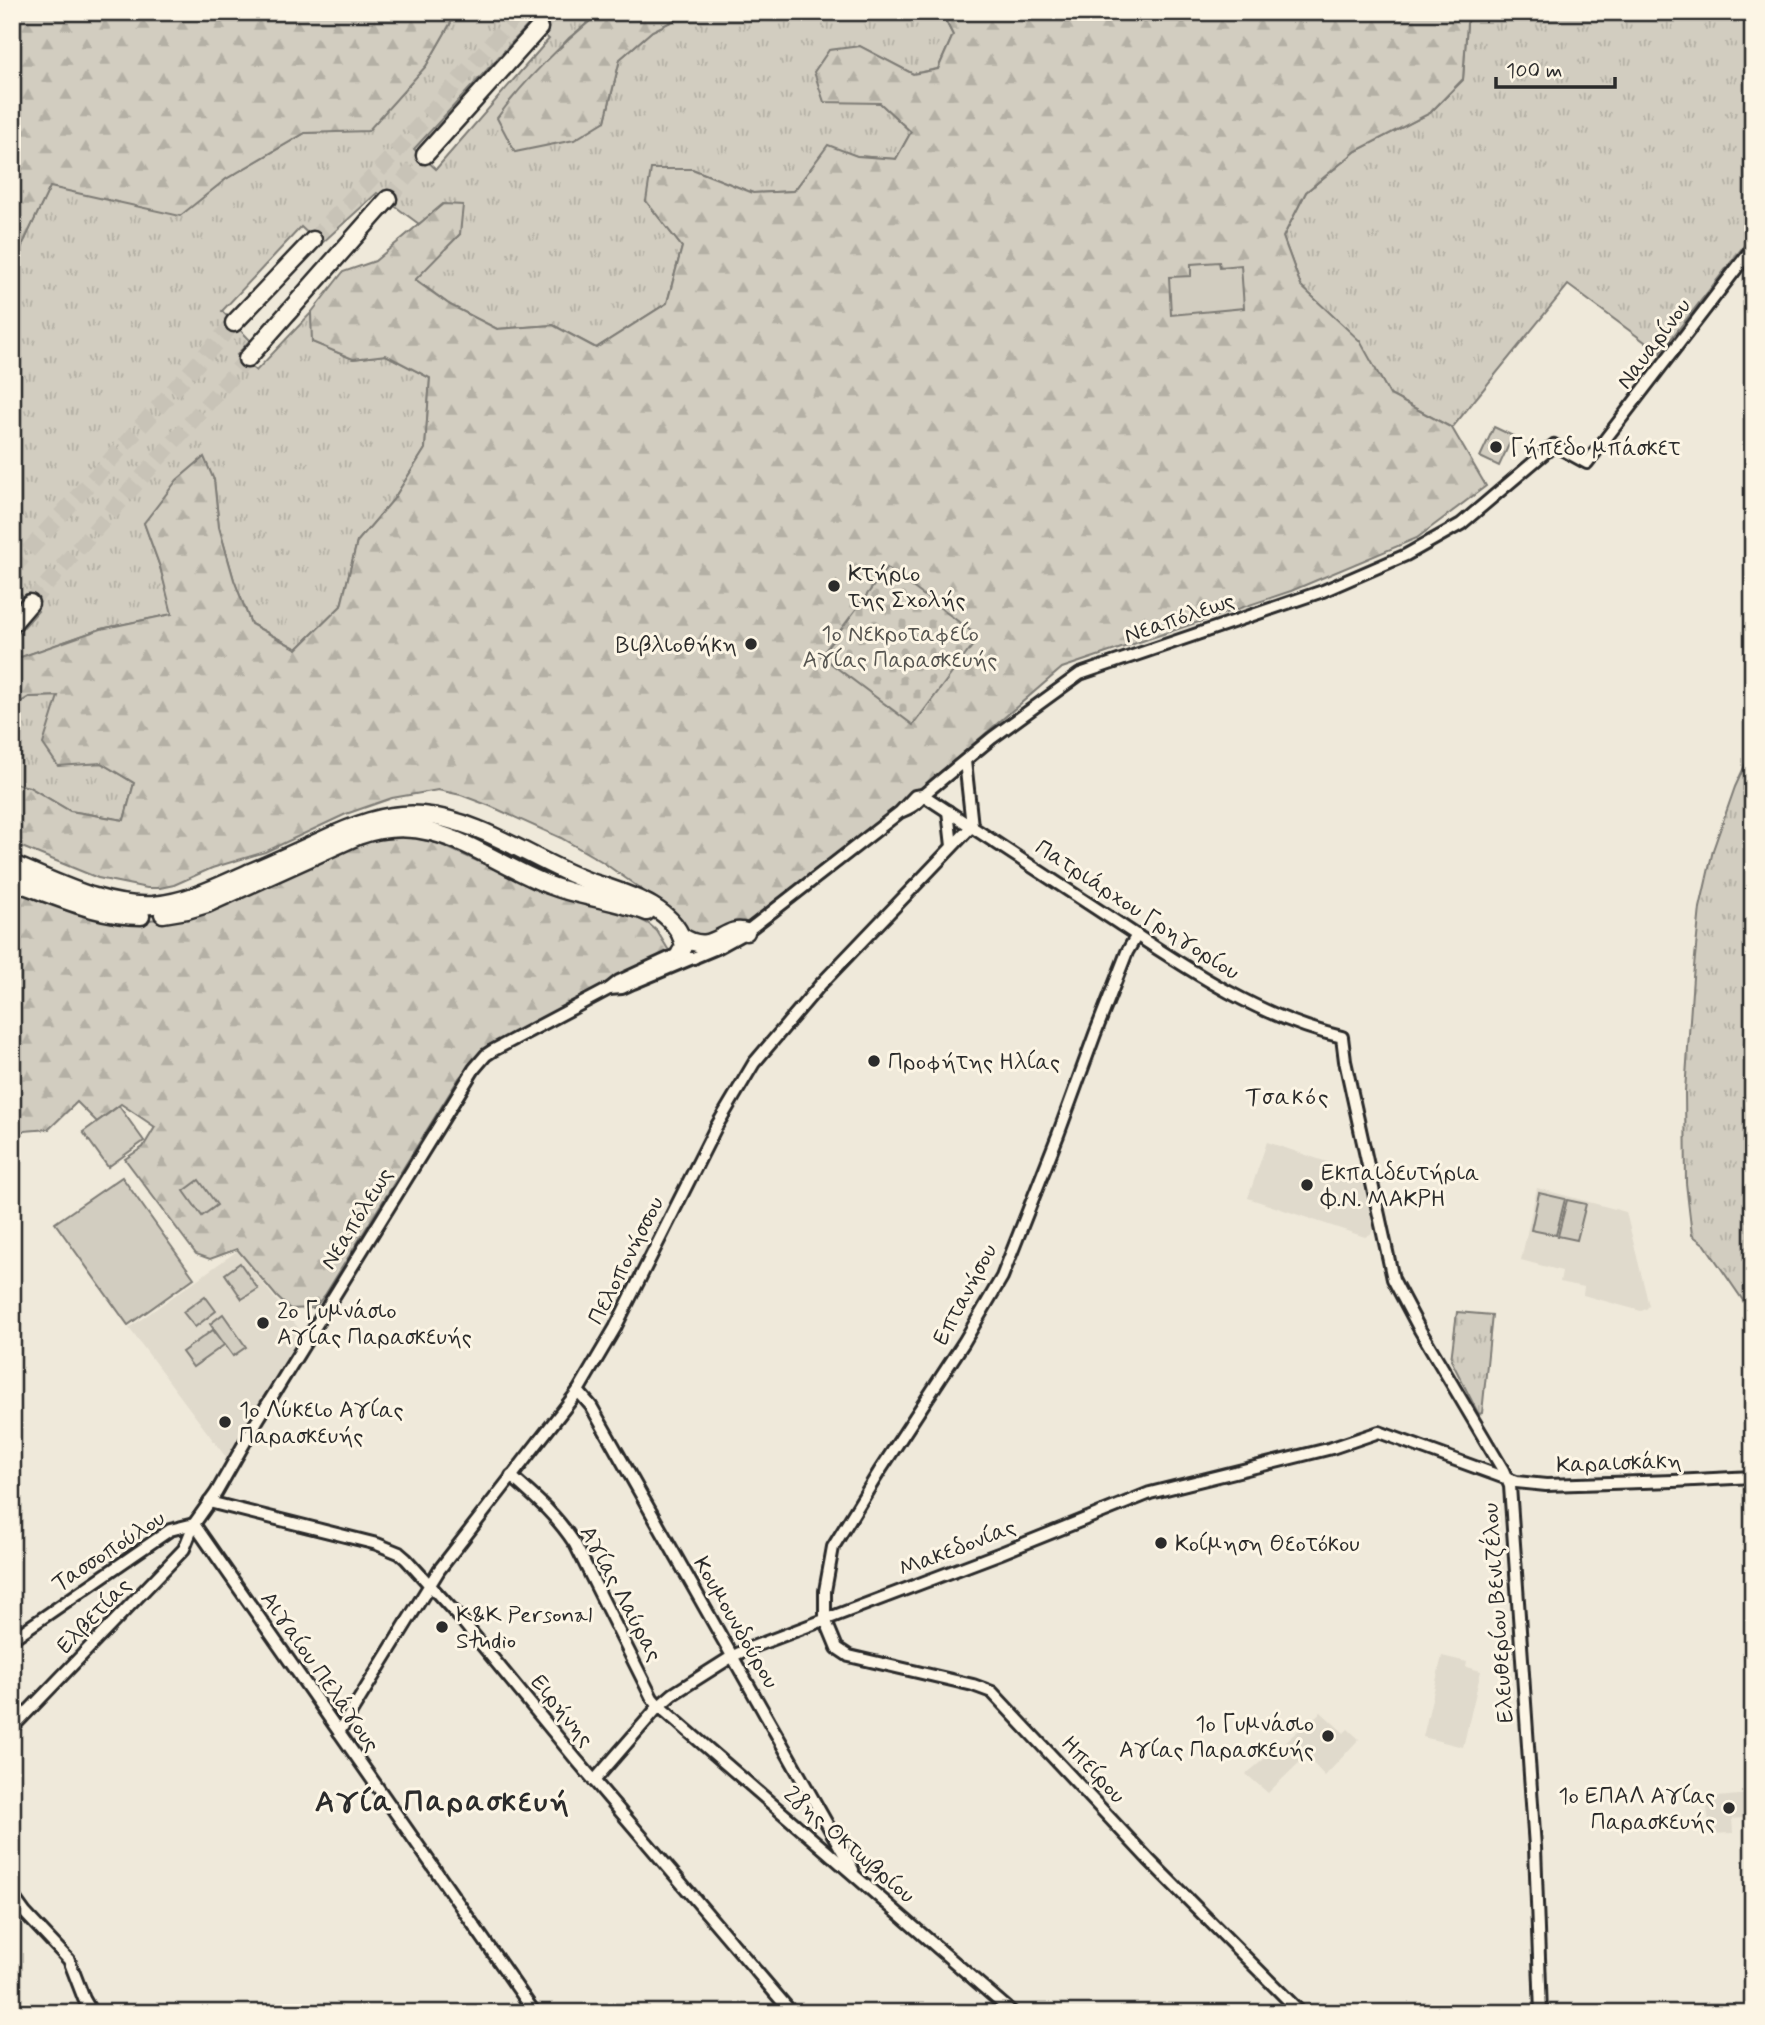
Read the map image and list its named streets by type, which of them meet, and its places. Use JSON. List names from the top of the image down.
{
  "streets": {
    "street": [
      "Ναυαρίνου",
      "Νεαπόλεως",
      "Πατριάρχου Γρηγορίου",
      "Πελοπονήσσου",
      "Επτανήσου",
      "Καραισκάκη",
      "Μακεδονίας",
      "Τασσοπούλου",
      "Αγίας Λαύρας",
      "Ελευθερίου Βενιζέλου",
      "Ελβετίας",
      "Κουμουνδούρου",
      "Αιγαίου Πελάγους",
      "Ειρήνης",
      "Ηπείρου",
      "28ης Οκτωβρίου"
    ]
  },
  "crossings": [
    ["Ναυαρίνου", "Νεαπόλεως"],
    ["Νεαπόλεως", "Πατριάρχου Γρηγορίου"],
    ["Νεαπόλεως", "Τασσοπούλου"],
    ["Νεαπόλεως", "Ελβετίας"],
    ["Νεαπόλεως", "Αιγαίου Πελάγους"],
    ["Νεαπόλεως", "Ειρήνης"],
    ["Πατριάρχου Γρηγορίου", "Πελοπονήσσου"],
    ["Πατριάρχου Γρηγορίου", "Επτανήσου"],
    ["Πατριάρχου Γρηγορίου", "Ελευθερίου Βενιζέλου"],
    ["Πελοπονήσσου", "Αγίας Λαύρας"],
    ["Πελοπονήσσου", "Κουμουνδούρου"],
    ["Πελοπονήσσου", "Αιγαίου Πελάγους"],
    ["Πελοπονήσσου", "Ειρήνης"],
    ["Επτανήσου", "Μακεδονίας"],
    ["Επτανήσου", "Ηπείρου"],
    ["Καραισκάκη", "Μακεδονίας"],
    ["Καραισκάκη", "Ελευθερίου Βενιζέλου"],
    ["Μακεδονίας", "Αγίας Λαύρας"],
    ["Μακεδονίας", "Κουμουνδούρου"],
    ["Μακεδονίας", "Ειρήνης"],
    ["Μακεδονίας", "Ηπείρου"],
    ["Μακεδονίας", "28ης Οκτωβρίου"],
    ["Τασσοπούλου", "Ελβετίας"],
    ["Τασσοπούλου", "Αιγαίου Πελάγους"],
    ["Αγίας Λαύρας", "28ης Οκτωβρίου"],
    ["Ελβετίας", "Αιγαίου Πελάγους"],
    ["Κουμουνδούρου", "28ης Οκτωβρίου"]
  ],
  "districts": ["Τσακός", "Αγία Παρασκευή"],
  "parks": ["1ο Νεκροταφείο Αγίας Παρασκευής"],
  "places": [
    "Γήπεδο μπάσκετ",
    "Κτήριο της Σχολής",
    "Βιβλιοθήκη",
    "Προφήτης Ηλίας",
    "Εκπαιδευτήρια Φ.Ν. ΜΑΚΡΗ",
    "2ο Γυμνάσιο Αγίας Παρασκευής",
    "1ο Λύκειο Αγίας Παρασκευής",
    "Κοίμηση Θεοτόκου",
    "K&K Personal Studio",
    "1ο Γυμνάσιο Αγίας Παρασκευής",
    "1ο ΕΠΑΛ Αγίας Παρασκευής"
  ],
  "scale_bar": "100 m"
}
